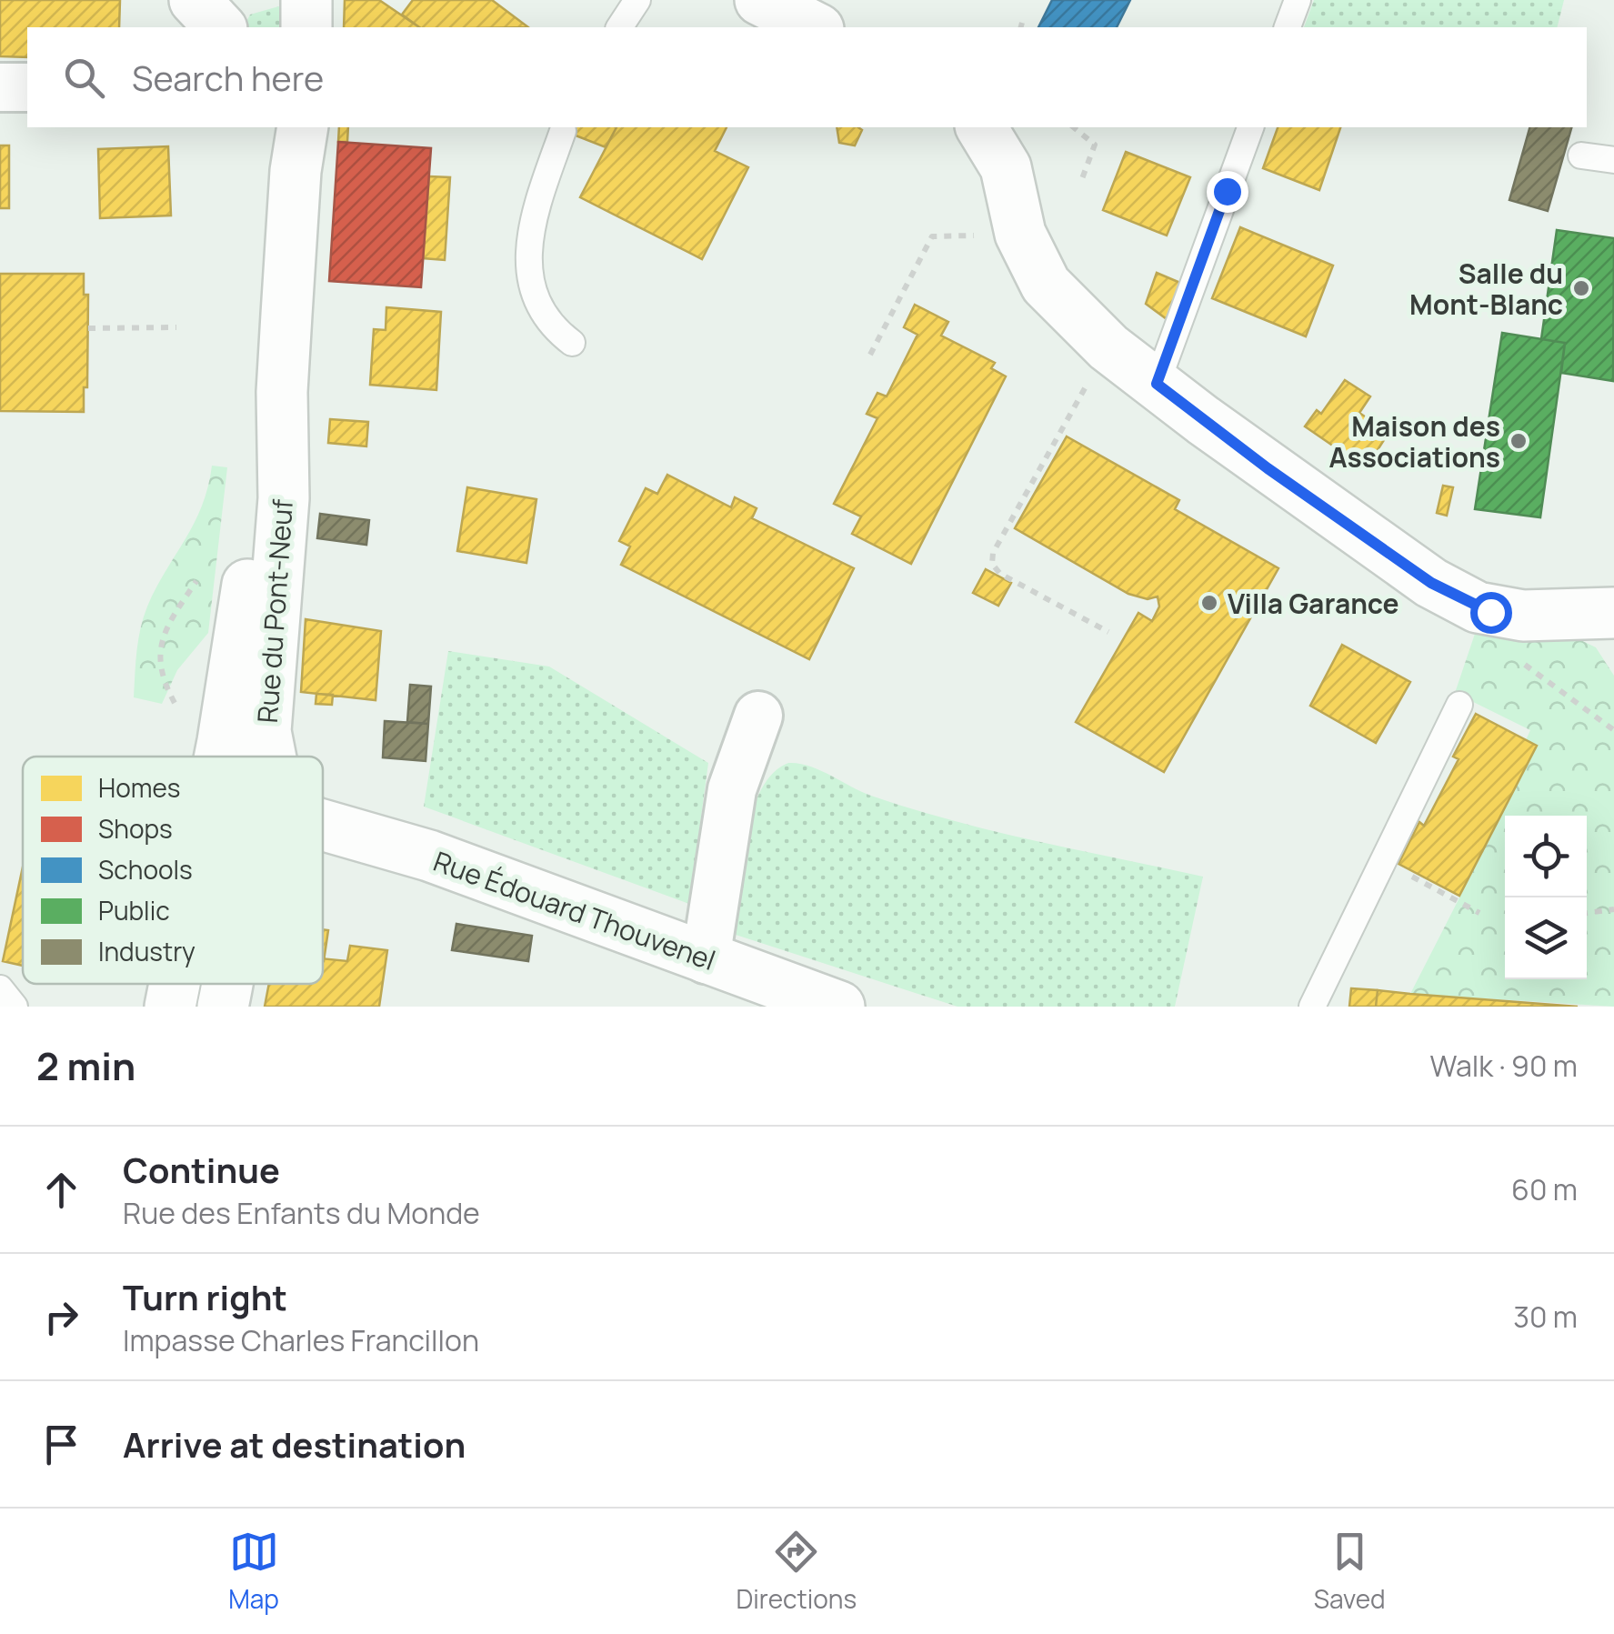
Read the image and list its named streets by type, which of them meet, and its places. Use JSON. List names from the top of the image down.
{
  "streets": {
    "street": ["Rue du Pont-Neuf", "Rue Édouard Thouvenel"]
  },
  "places": ["Salle du Mont-Blanc", "Maison des Associations", "Villa Garance"],
  "legend": [
    "Homes",
    "Shops",
    "Schools",
    "Public",
    "Industry"
  ],
  "page": {
    "search": "Search here",
    "heading": ["2 min", "Walk · 90 m"],
    "list": [
      ["Continue", "Rue des Enfants du Monde", "60 m"],
      ["Turn right", "Impasse Charles Francillon", "30 m"],
      "Arrive at destination"
    ],
    "nav": ["Map", "Directions", "Saved"]
  }
}
